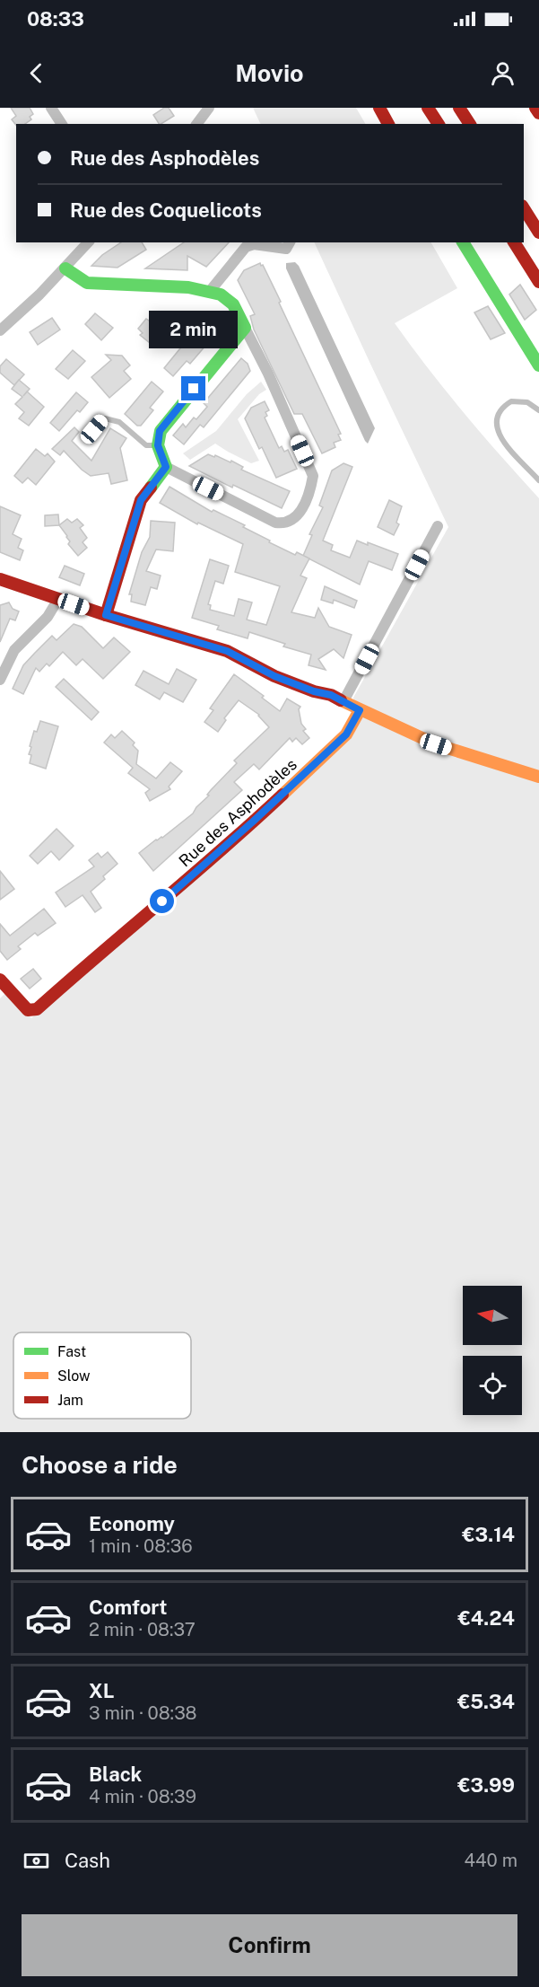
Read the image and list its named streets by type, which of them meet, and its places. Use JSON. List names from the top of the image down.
{
  "streets": {
    "main road": ["Rue des Asphodèles"]
  },
  "legend": ["Fast", "Slow", "Jam"],
  "north": "left",
  "page": {
    "status": "08:33",
    "header": "Movio",
    "banner": ["Rue des Asphodèles", "Rue des Coquelicots"],
    "bubble": "2 min",
    "heading": "Choose a ride",
    "list": [
      {
        "name": "Economy",
        "note": "1 min · 08:36",
        "value": "€3.14"
      },
      {
        "name": "Comfort",
        "note": "2 min · 08:37",
        "value": "€4.24"
      },
      {
        "name": "XL",
        "note": "3 min · 08:38",
        "value": "€5.34"
      },
      {
        "name": "Black",
        "note": "4 min · 08:39",
        "value": "€3.99"
      }
    ],
    "pay": ["Cash", "440 m"],
    "buttons": "Confirm"
  }
}
